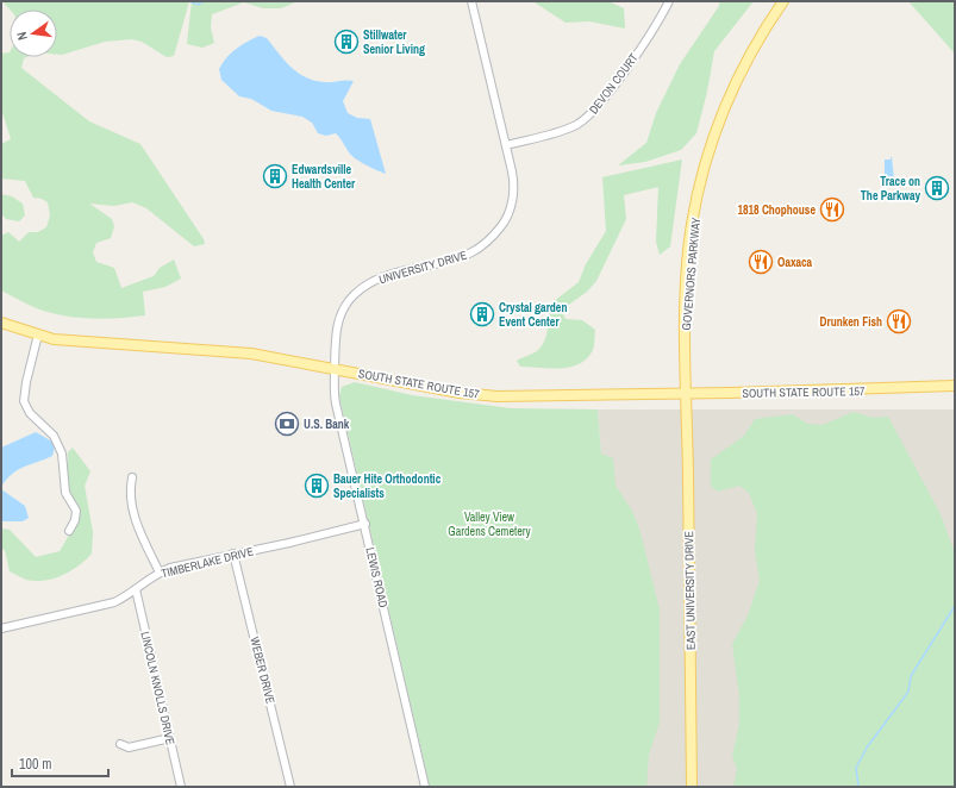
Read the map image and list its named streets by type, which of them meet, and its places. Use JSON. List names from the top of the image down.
{
  "streets": {
    "main road": ["GOVERNORS PARKWAY", "SOUTH STATE ROUTE 157", "EAST UNIVERSITY DRIVE"],
    "street": [
      "DEVON COURT",
      "UNIVERSITY DRIVE",
      "TIMBERLAKE DRIVE",
      "LEWIS ROAD",
      "WEBER DRIVE",
      "LINCOLN KNOLLS DRIVE"
    ]
  },
  "crossings": [
    ["DEVON COURT", "UNIVERSITY DRIVE"],
    ["UNIVERSITY DRIVE", "SOUTH STATE ROUTE 157"],
    ["UNIVERSITY DRIVE", "LEWIS ROAD"],
    ["GOVERNORS PARKWAY", "SOUTH STATE ROUTE 157"],
    ["GOVERNORS PARKWAY", "EAST UNIVERSITY DRIVE"],
    ["SOUTH STATE ROUTE 157", "LEWIS ROAD"],
    ["SOUTH STATE ROUTE 157", "EAST UNIVERSITY DRIVE"],
    ["TIMBERLAKE DRIVE", "LEWIS ROAD"],
    ["TIMBERLAKE DRIVE", "WEBER DRIVE"],
    ["TIMBERLAKE DRIVE", "LINCOLN KNOLLS DRIVE"]
  ],
  "parks": ["Valley View Gardens Cemetery"],
  "places": {
    "building": [
      "Stillwater Senior Living",
      "Edwardsville Health Center",
      "Trace on The Parkway",
      "Crystal garden Event Center",
      "Bauer Hite Orthodontic Specialists"
    ],
    "restaurant": ["1818 Chophouse", "Oaxaca", "Drunken Fish"],
    "bank": ["U.S. Bank"]
  },
  "scale_bar": "100 m",
  "north": "left"
}
